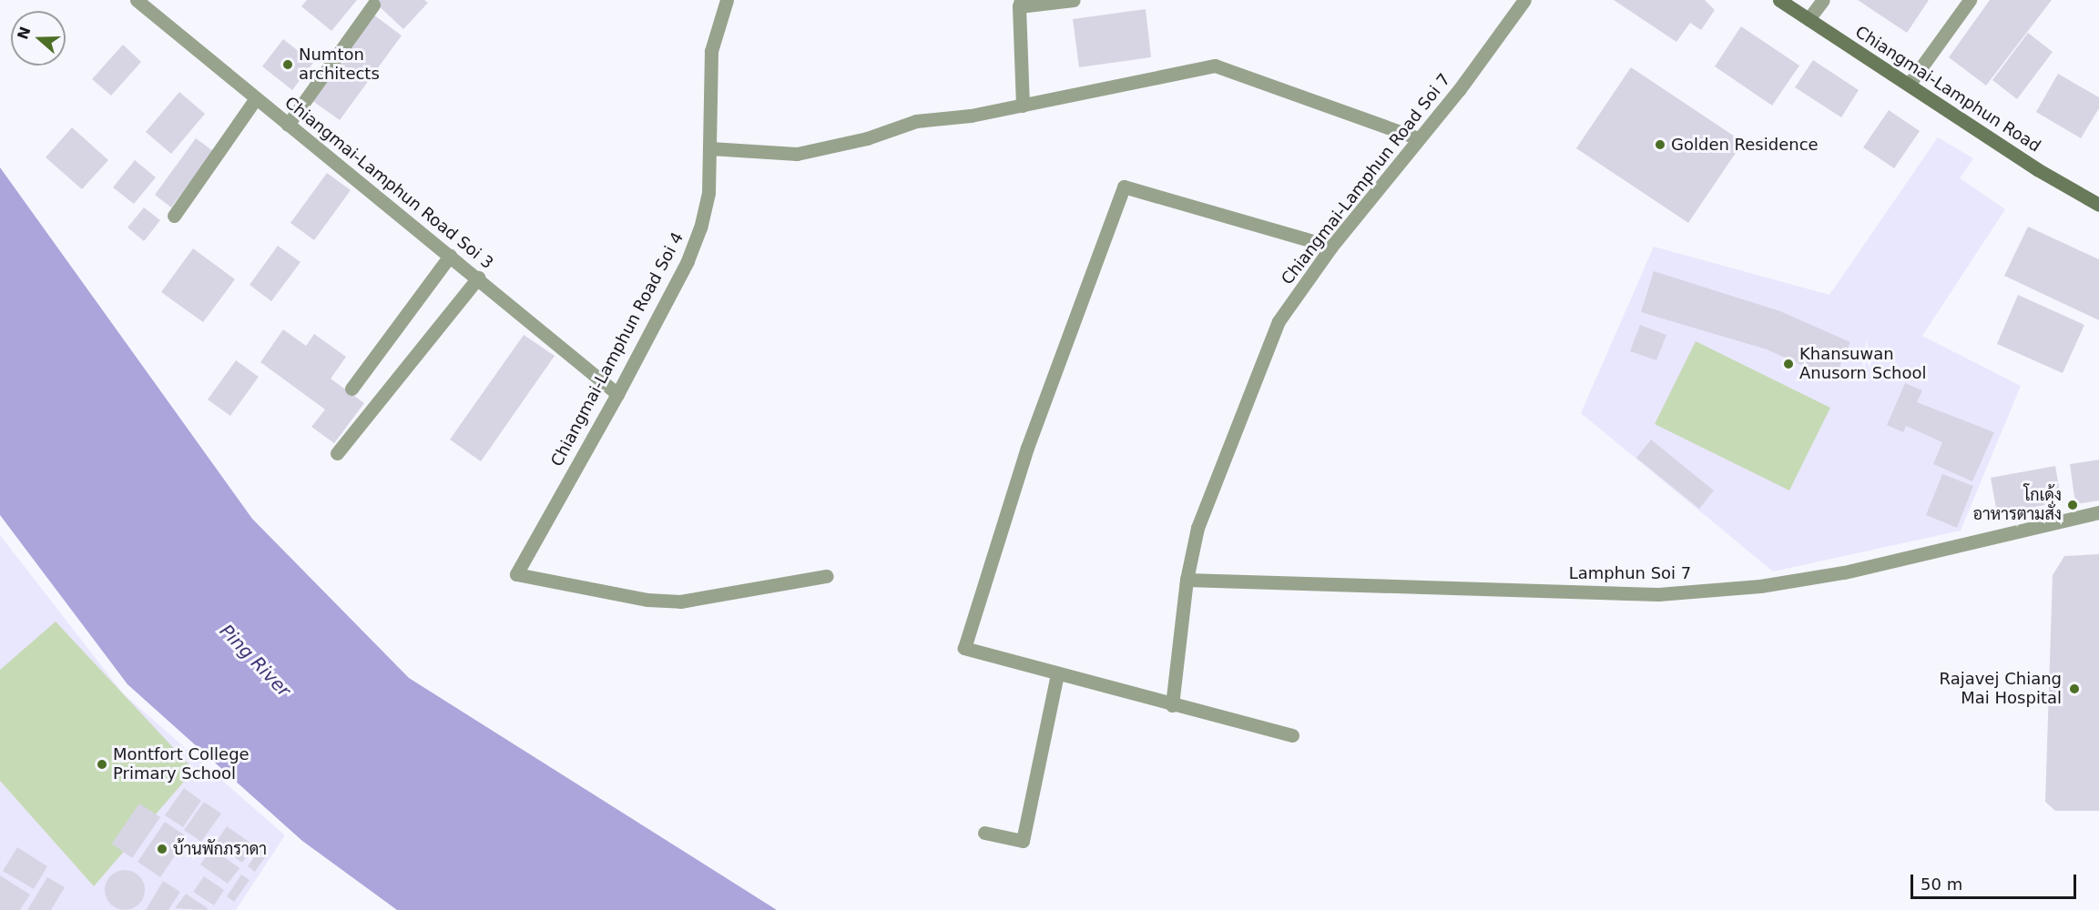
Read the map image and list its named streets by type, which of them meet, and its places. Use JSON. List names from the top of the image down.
{
  "streets": {
    "main road": ["Chiangmai-Lamphun Road"],
    "street": [
      "Chiangmai-Lamphun Road Soi 7",
      "Chiangmai-Lamphun Road Soi 3",
      "Chiangmai-Lamphun Road Soi 4",
      "Lamphun Soi 7"
    ]
  },
  "crossings": [
    ["Chiangmai-Lamphun Road Soi 7", "Lamphun Soi 7"],
    ["Chiangmai-Lamphun Road Soi 3", "Chiangmai-Lamphun Road Soi 4"]
  ],
  "water": ["Ping River"],
  "places": [
    "Numton architects",
    "Golden Residence",
    "Khansuwan Anusorn School",
    "โกเด้ง อาหารตามสั่ง",
    "Rajavej Chiang Mai Hospital",
    "Montfort College Primary School",
    "บ้านพักภราดา"
  ],
  "scale_bar": "50 m",
  "north": "left"
}
